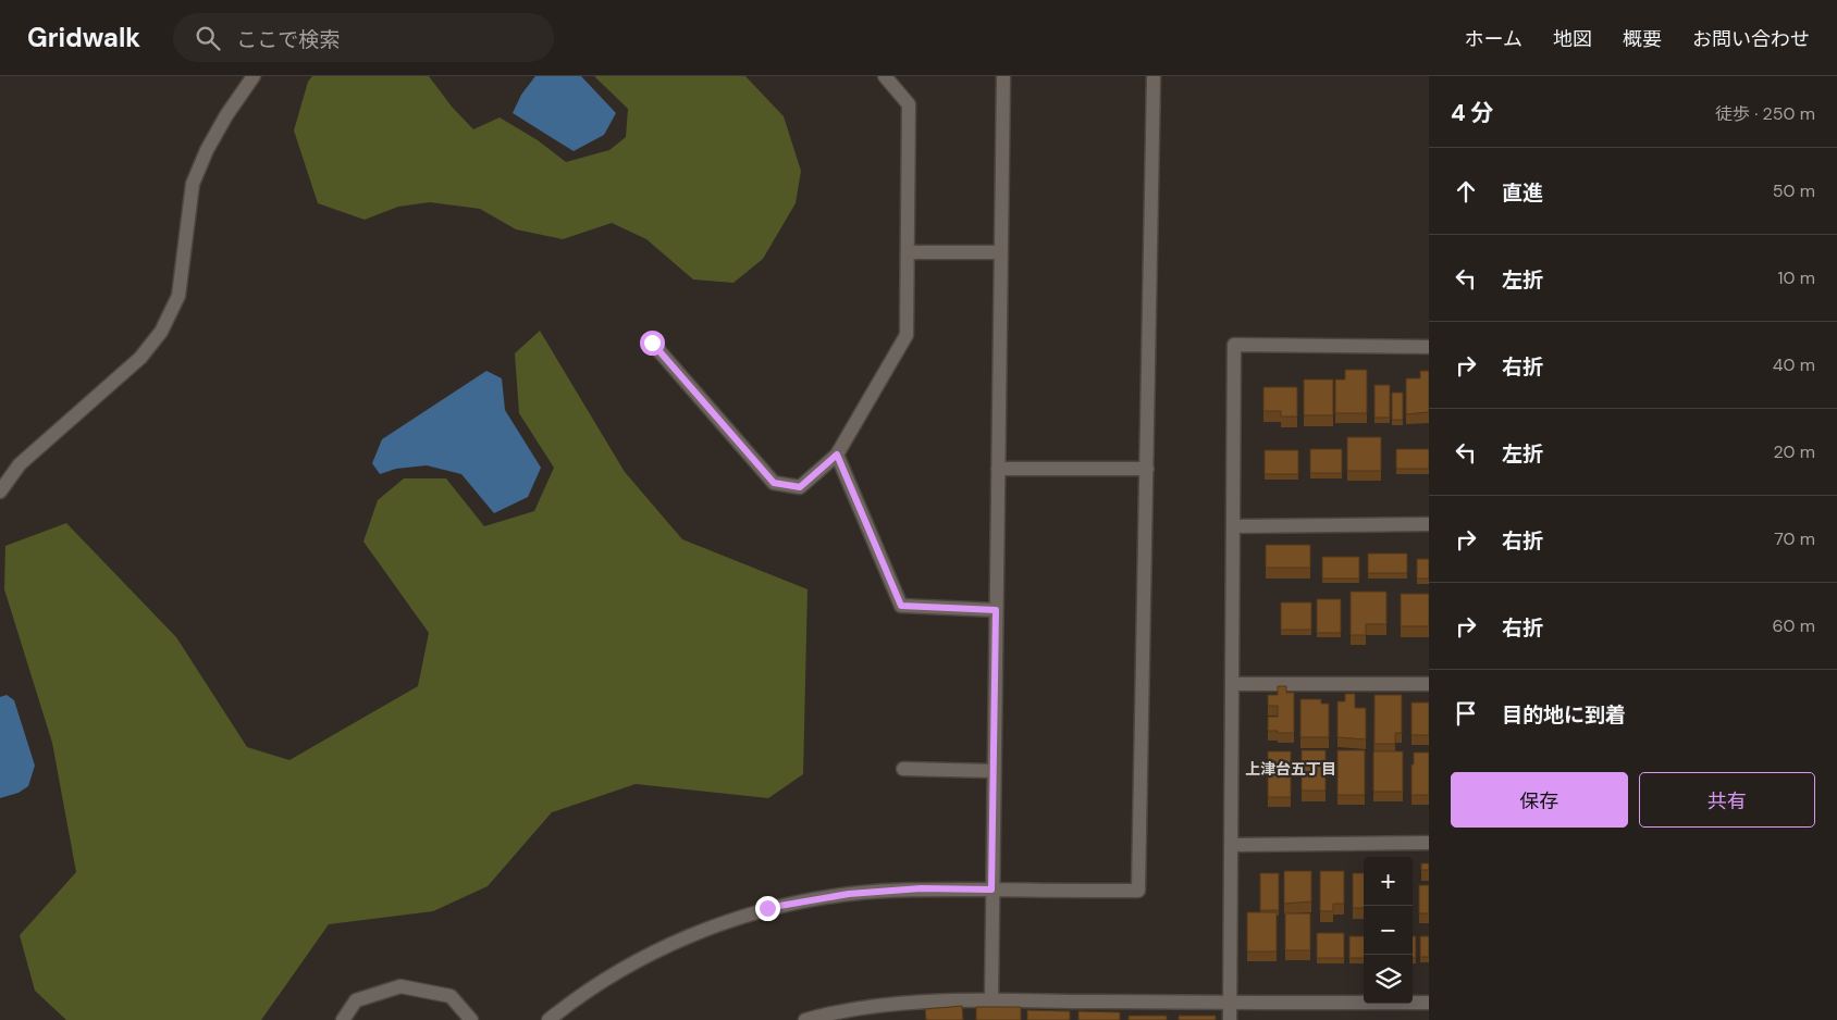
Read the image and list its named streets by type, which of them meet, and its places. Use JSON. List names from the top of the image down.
{
  "districts": ["上津台五丁目"],
  "page": {
    "header": "Gridwalk",
    "search": "ここで検索",
    "nav": [
      "ホーム",
      "地図",
      "概要",
      "お問い合わせ"
    ],
    "heading": ["4 分", "徒歩 · 250 m"],
    "list": [
      ["直進", "50 m"],
      ["左折", "10 m"],
      ["右折", "40 m"],
      ["左折", "20 m"],
      ["右折", "70 m"],
      ["右折", "60 m"],
      "目的地に到着"
    ],
    "buttons": ["保存", "共有"],
    "map_buttons": ["+", "−"]
  }
}
